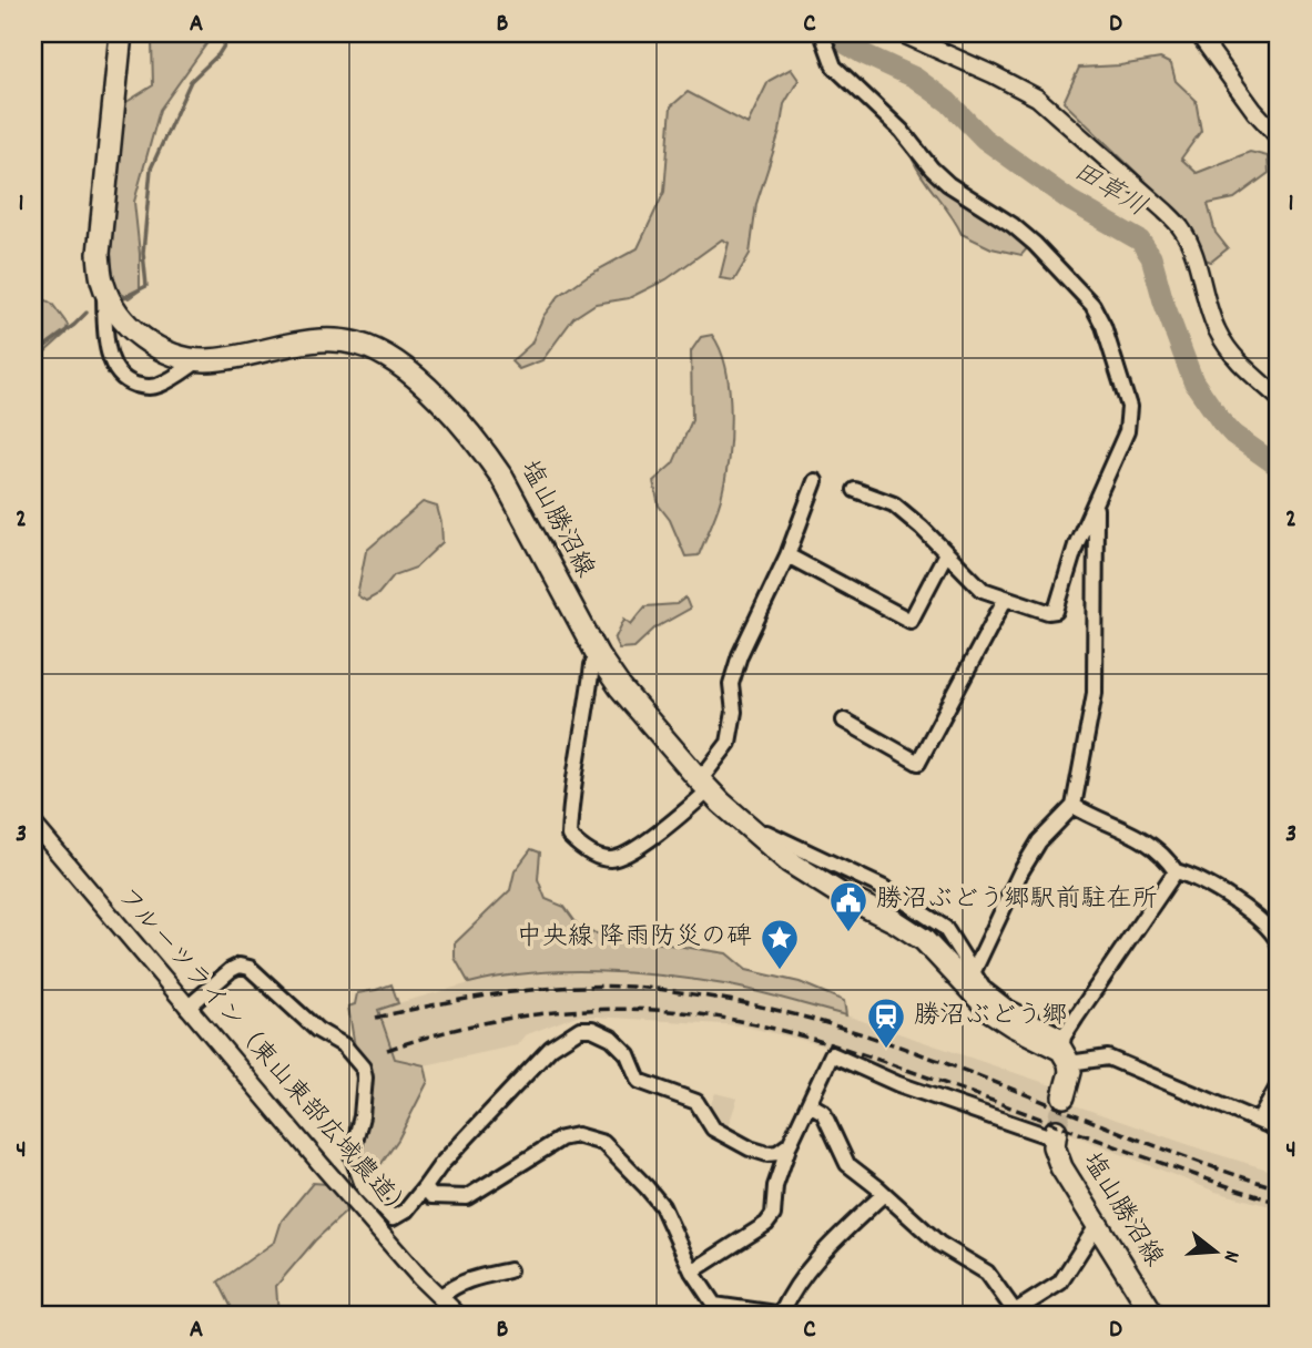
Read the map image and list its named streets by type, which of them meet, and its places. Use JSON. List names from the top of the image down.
{
  "streets": {
    "main road": ["塩山勝沼線"],
    "street": ["フルーツライン（東山東部広域農道）"]
  },
  "water": ["田草川"],
  "places": {
    "public building": ["勝沼ぶどう郷駅前駐在所"],
    "place": ["中央線 降雨防災の碑"],
    "station": ["勝沼ぶどう郷"]
  },
  "north": "right",
  "grid": {
    "columns": [
      "A",
      "B",
      "C",
      "D"
    ],
    "rows": [
      "1",
      "2",
      "3",
      "4"
    ]
  }
}
